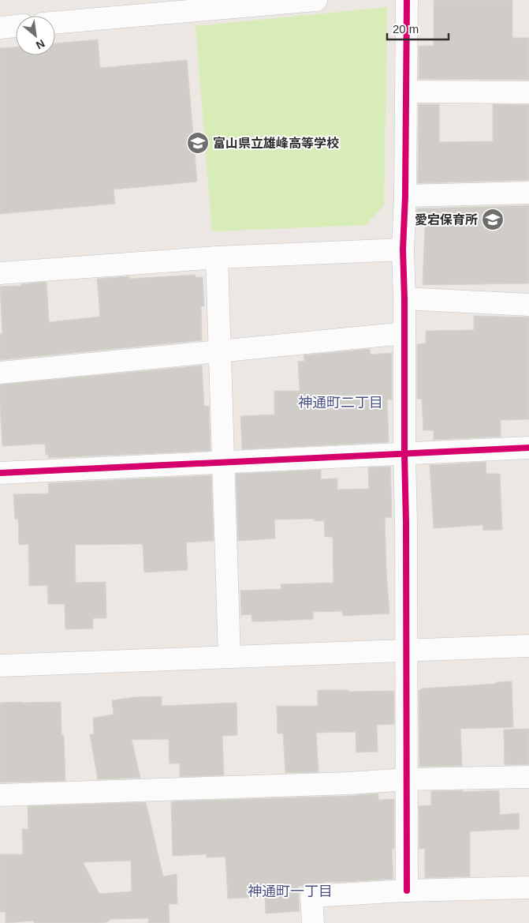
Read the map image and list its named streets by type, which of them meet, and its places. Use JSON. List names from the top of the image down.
{
  "districts": ["神通町二丁目", "神通町一丁目"],
  "places": {
    "school or university": ["富山県立雄峰高等学校", "愛宕保育所"]
  },
  "scale_bar": "20 m",
  "north": "bottom right"
}
